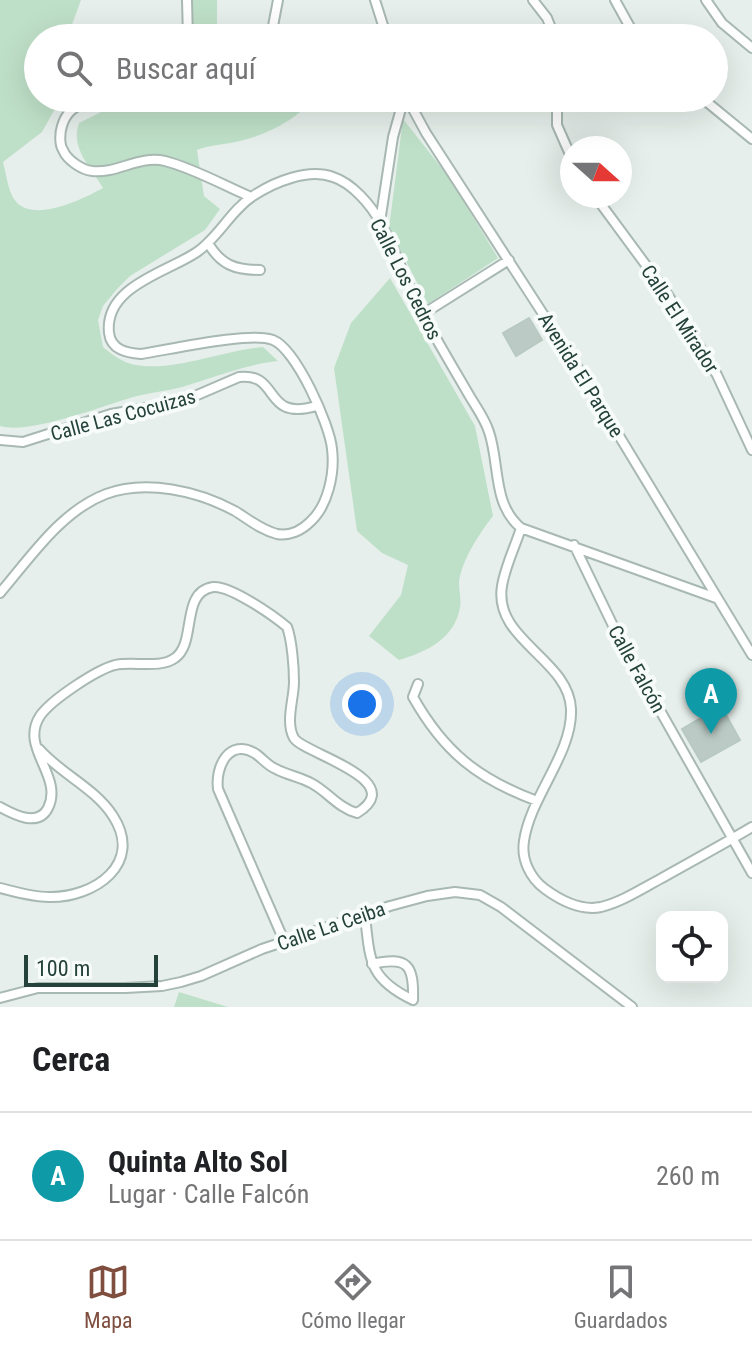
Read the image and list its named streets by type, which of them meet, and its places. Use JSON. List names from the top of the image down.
{
  "streets": {
    "street": [
      "Calle Los Cedros",
      "Calle El Mirador",
      "Avenida El Parque",
      "Calle Las Cocuizas",
      "Calle Falcón",
      "Calle La Ceiba"
    ]
  },
  "crossings": [
    ["Calle Los Cedros", "Calle Las Cocuizas"]
  ],
  "scale_bar": "100 m",
  "north": "right",
  "page": {
    "search": "Buscar aquí",
    "pins": "A",
    "scale": "100 m",
    "heading": "Cerca",
    "list": [
      {
        "mark": "A",
        "name": "Quinta Alto Sol",
        "note": "Lugar · Calle Falcón",
        "value": "260 m"
      }
    ],
    "nav": ["Mapa", "Cómo llegar", "Guardados"]
  }
}
